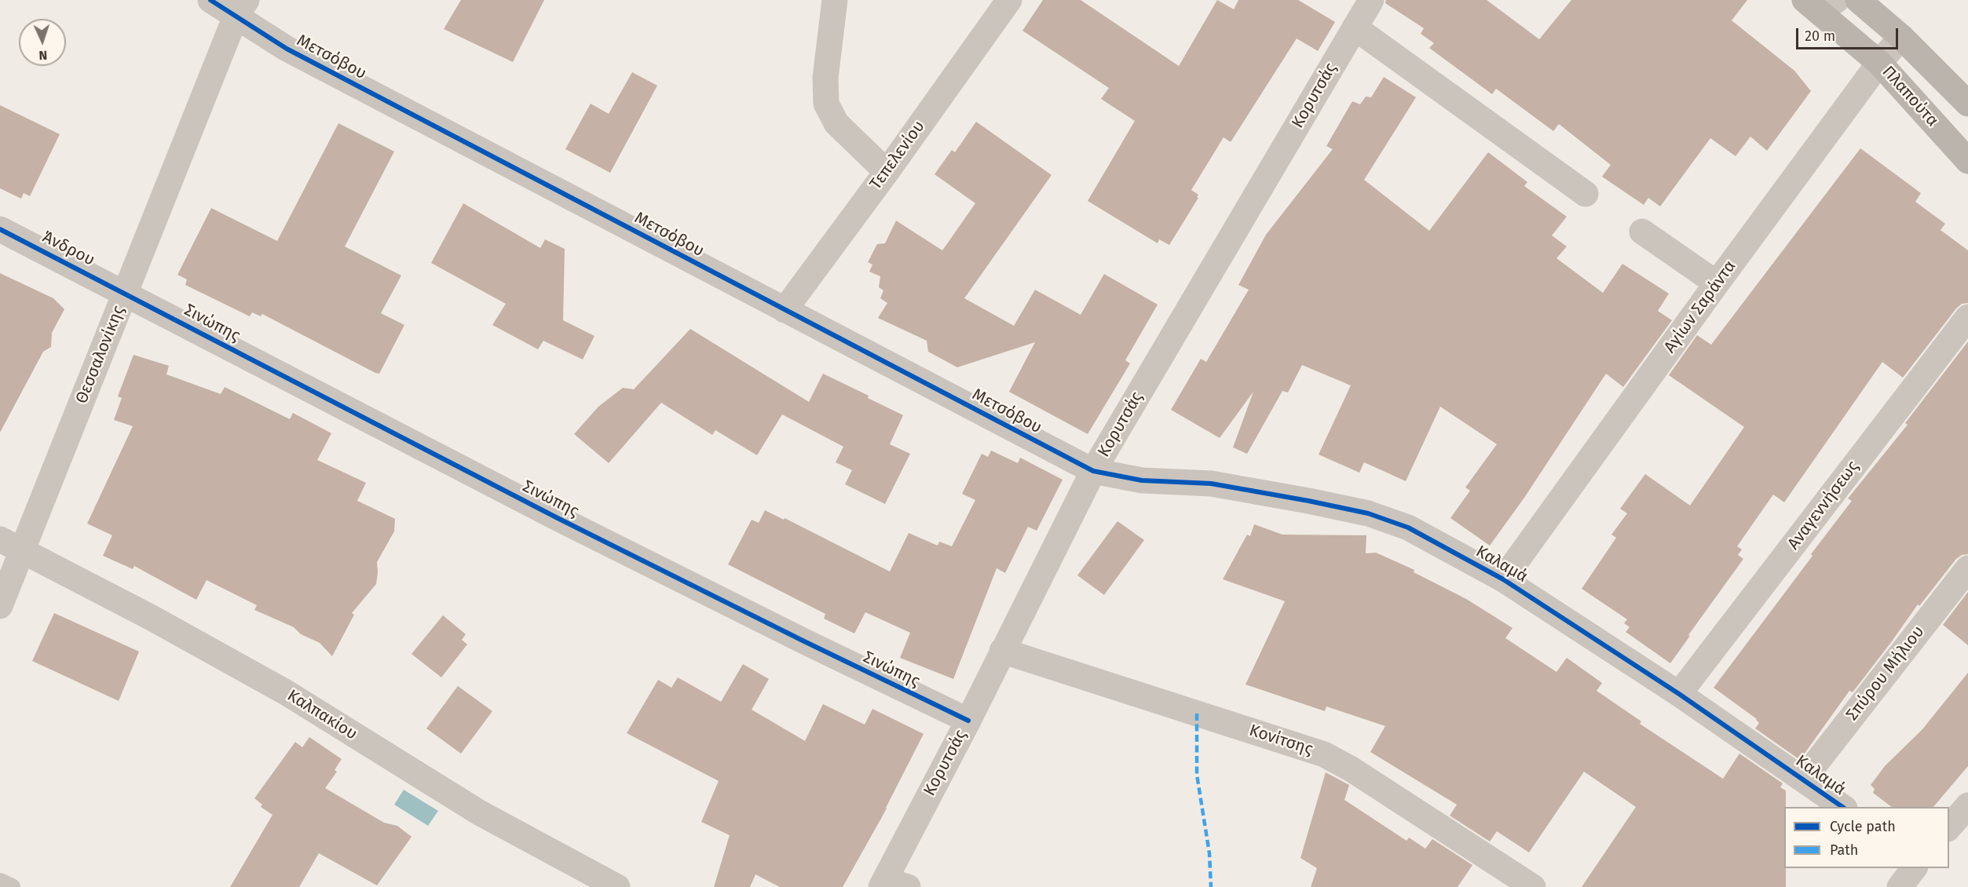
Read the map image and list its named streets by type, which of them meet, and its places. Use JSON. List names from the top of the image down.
{
  "streets": {
    "main road": ["Πλαπούτα"],
    "street": [
      "Μετσόβου",
      "Κορυτσάς",
      "Τεπελενίου",
      "Άνδρου",
      "Αγίων Σαράντα",
      "Σινώπης",
      "Θεσσαλονίκης",
      "Αναγεννήσεως",
      "Καλαμά",
      "Σπύρου Μήλιου",
      "Καλπακίου",
      "Κονίτσης"
    ]
  },
  "crossings": [
    ["Μετσόβου", "Κορυτσάς"],
    ["Μετσόβου", "Τεπελενίου"],
    ["Μετσόβου", "Θεσσαλονίκης"],
    ["Μετσόβου", "Καλαμά"],
    ["Κορυτσάς", "Σινώπης"],
    ["Κορυτσάς", "Καλαμά"],
    ["Κορυτσάς", "Κονίτσης"],
    ["Πλαπούτα", "Αγίων Σαράντα"],
    ["Άνδρου", "Σινώπης"],
    ["Άνδρου", "Θεσσαλονίκης"],
    ["Αγίων Σαράντα", "Καλαμά"],
    ["Σινώπης", "Θεσσαλονίκης"],
    ["Θεσσαλονίκης", "Καλπακίου"],
    ["Αναγεννήσεως", "Καλαμά"],
    ["Καλαμά", "Σπύρου Μήλιου"]
  ],
  "legend": ["Cycle path", "Path"],
  "scale_bar": "20 m",
  "north": "bottom"
}
